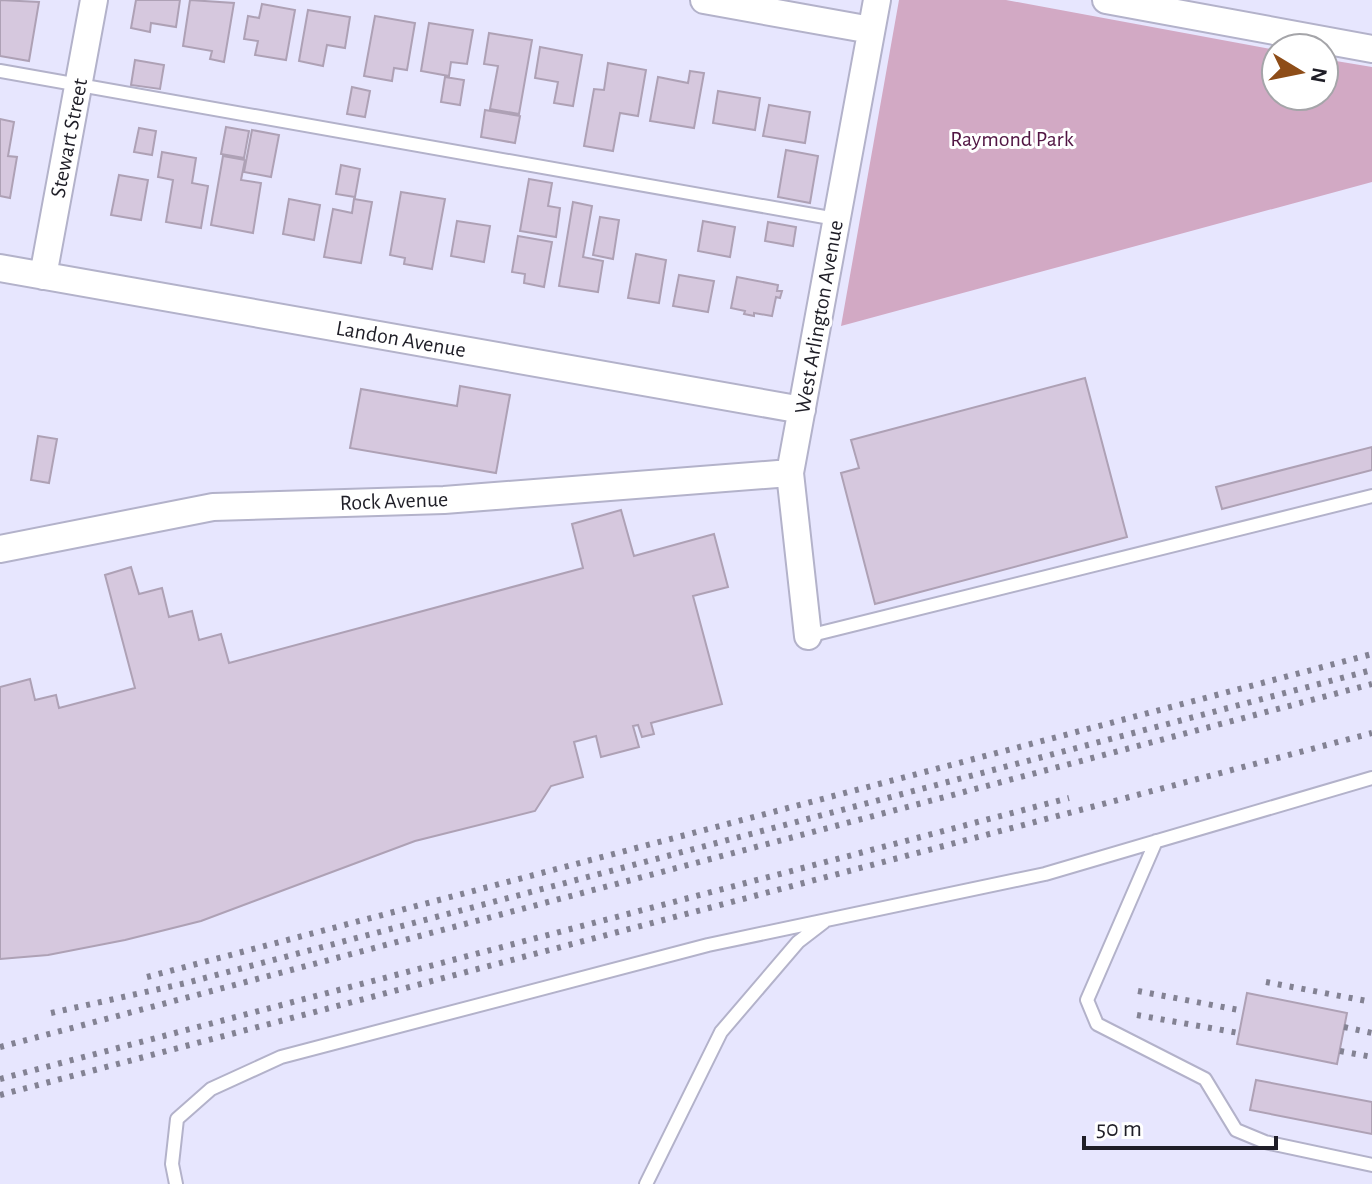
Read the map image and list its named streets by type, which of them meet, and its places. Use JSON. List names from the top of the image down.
{
  "streets": {
    "street": [
      "Stewart Street",
      "West Arlington Avenue",
      "Landon Avenue",
      "Rock Avenue"
    ]
  },
  "crossings": [
    ["Stewart Street", "Landon Avenue"],
    ["West Arlington Avenue", "Landon Avenue"],
    ["West Arlington Avenue", "Rock Avenue"]
  ],
  "parks": ["Raymond Park"],
  "scale_bar": "50 m",
  "north": "right"
}
